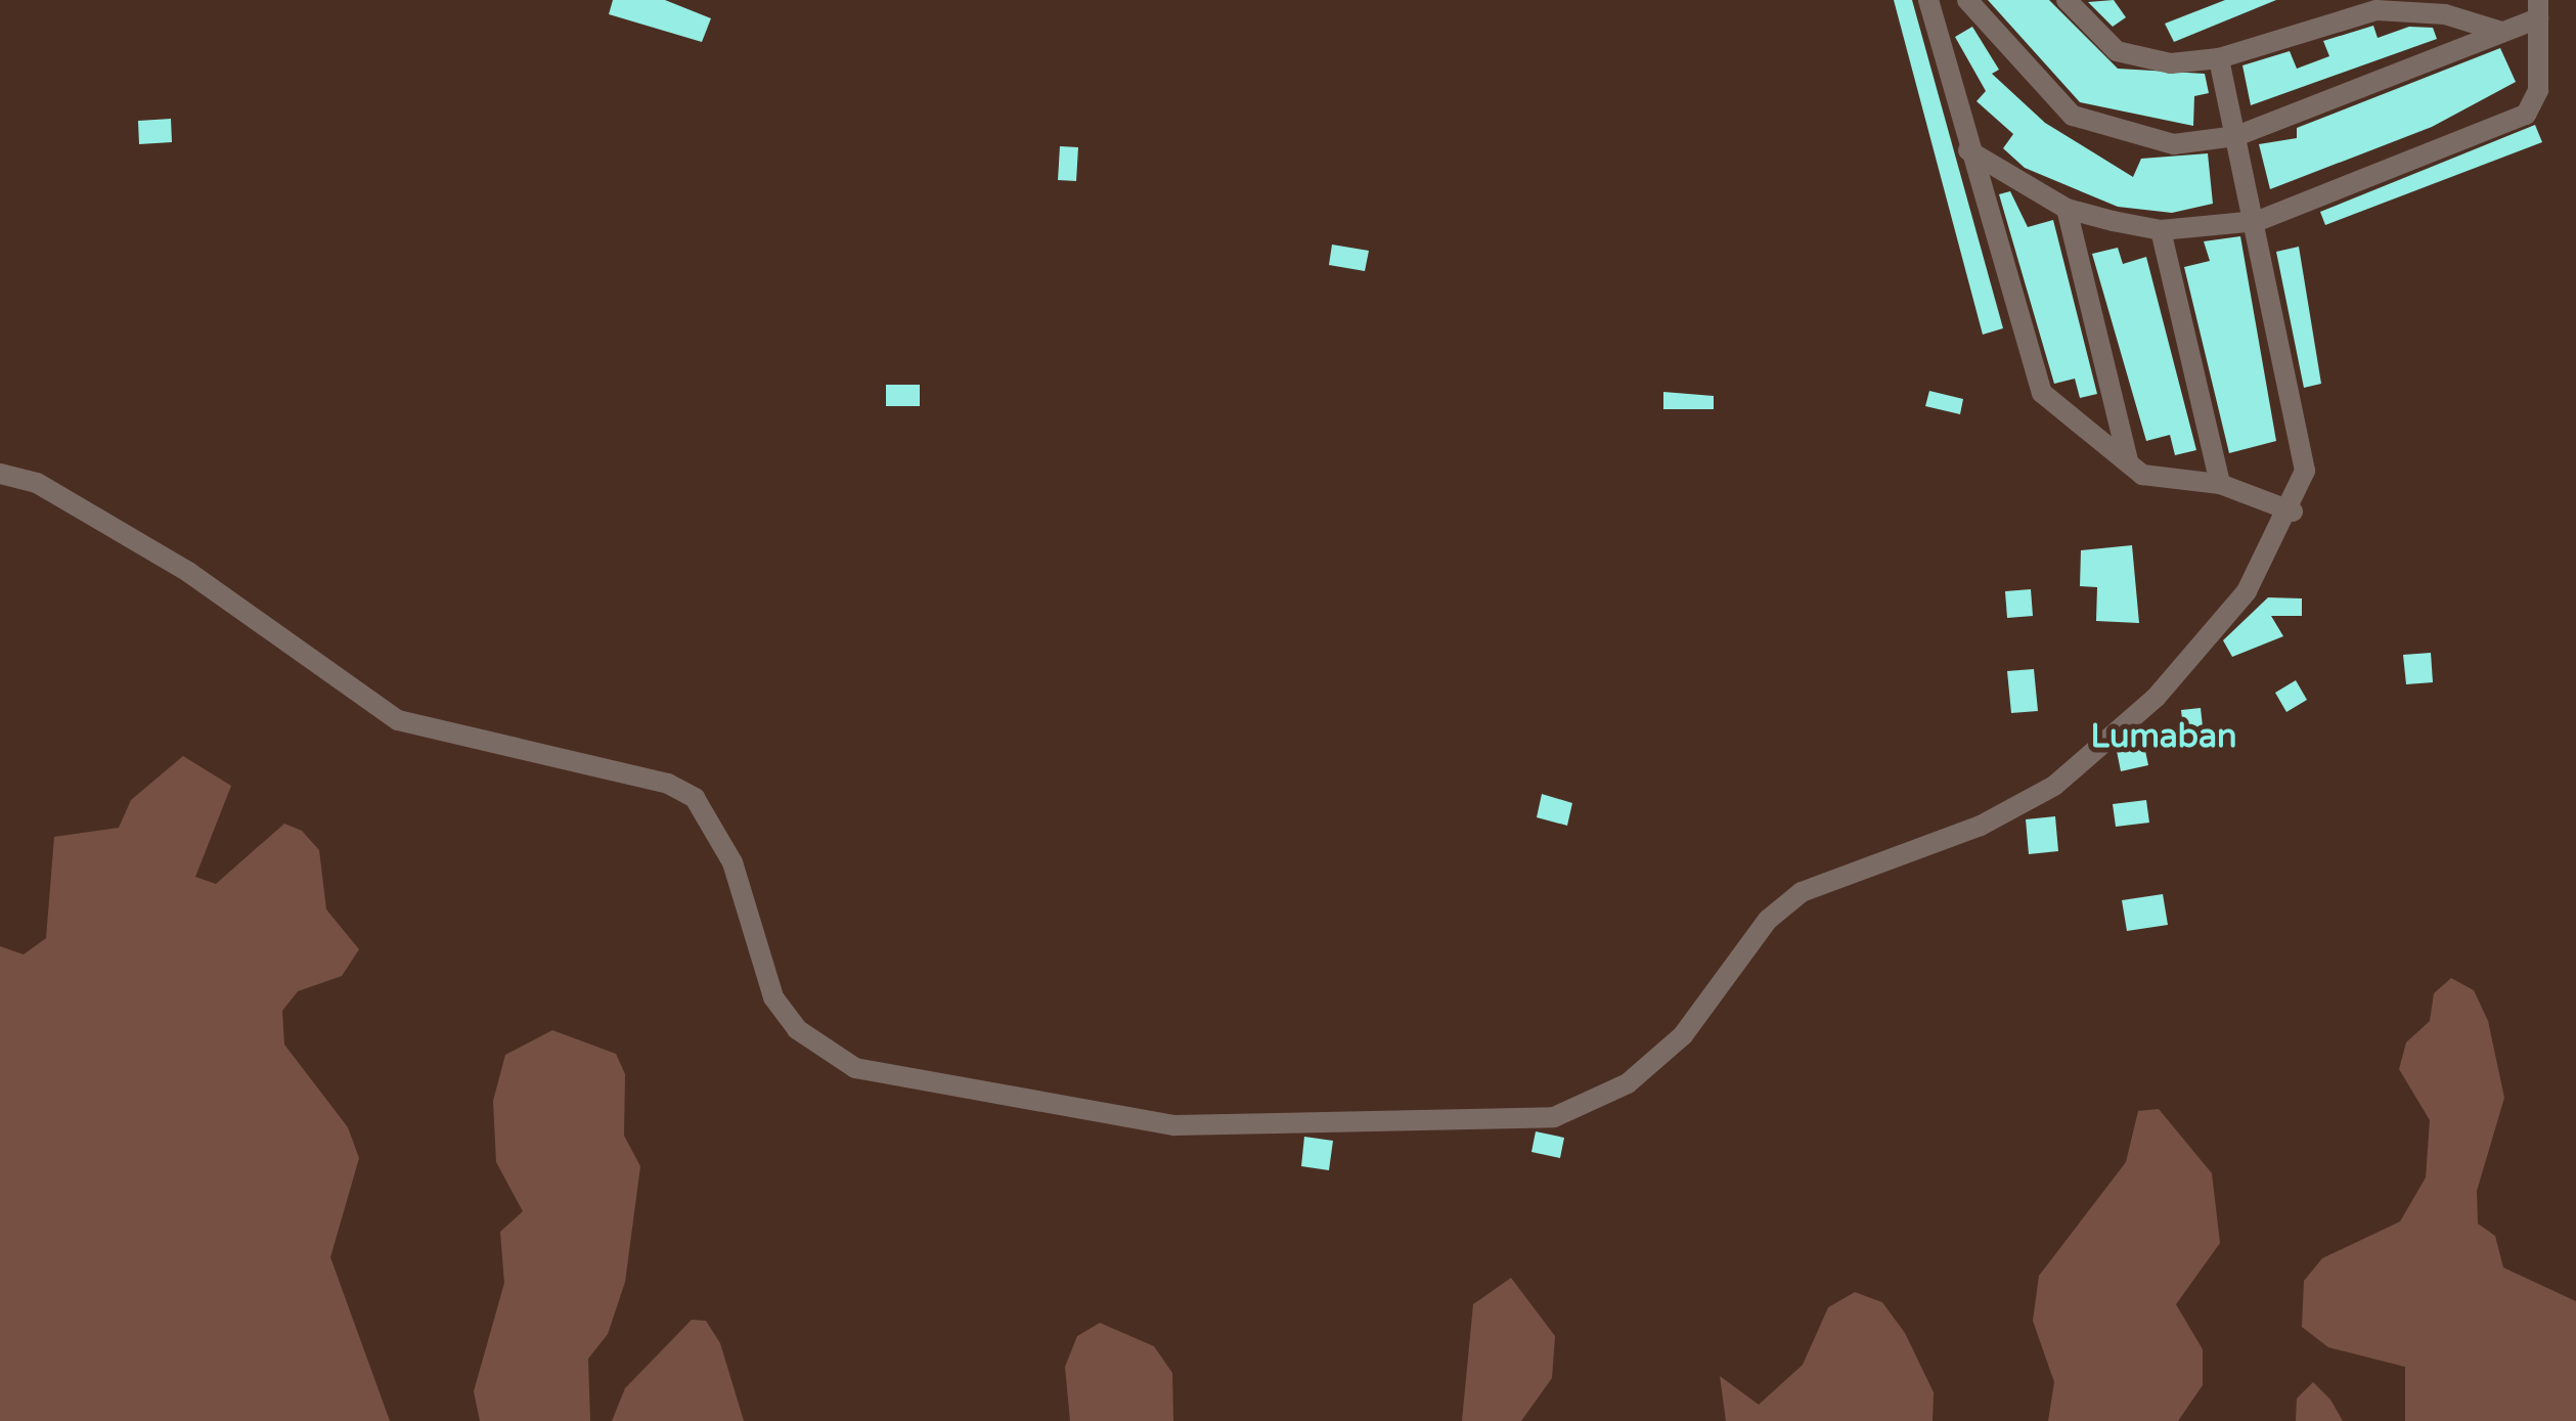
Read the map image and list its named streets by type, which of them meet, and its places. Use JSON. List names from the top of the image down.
{
  "districts": ["Lumaban"]
}
